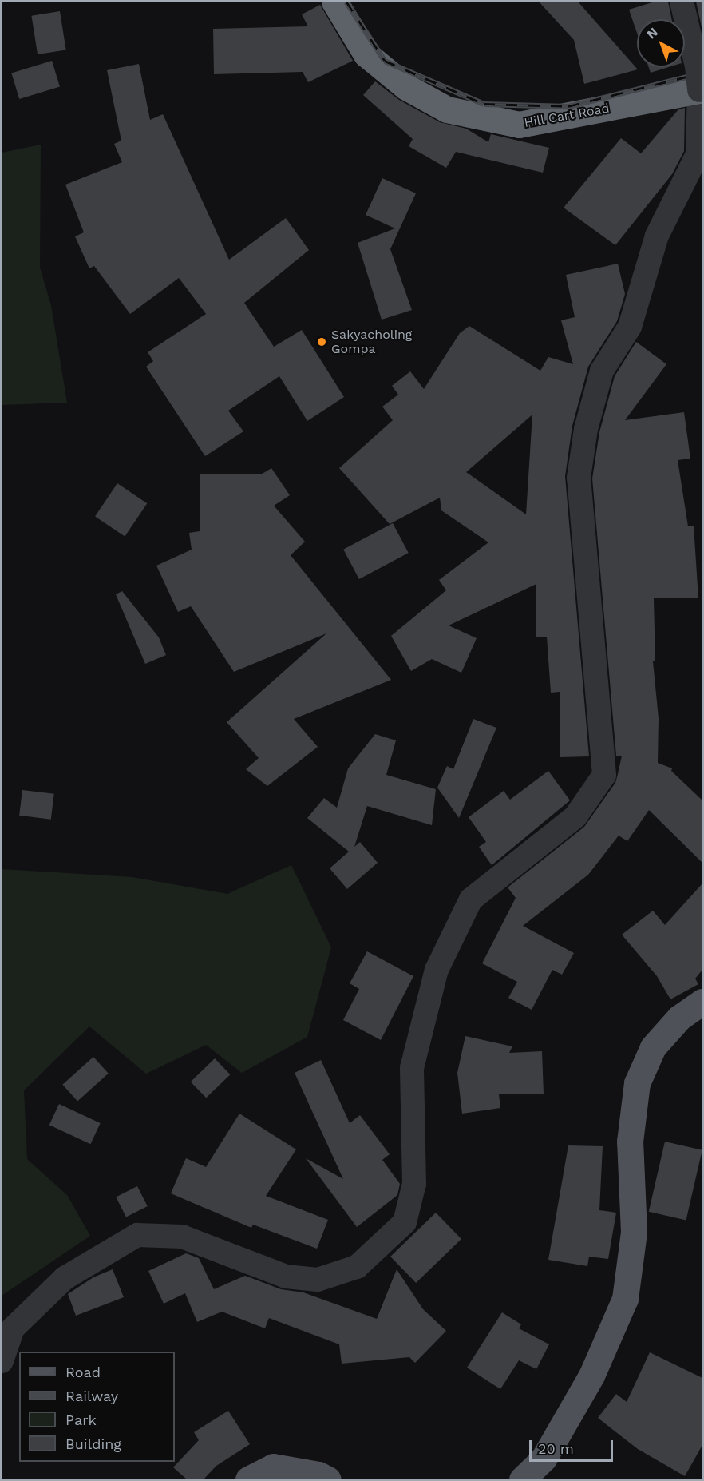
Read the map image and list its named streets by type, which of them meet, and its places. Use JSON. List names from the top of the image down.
{
  "streets": {
    "highway": ["Hill Cart Road"]
  },
  "places": ["Sakyacholing Gompa"],
  "legend": [
    "Road",
    "Railway",
    "Park",
    "Building"
  ],
  "scale_bar": "20 m",
  "north": "top left"
}
